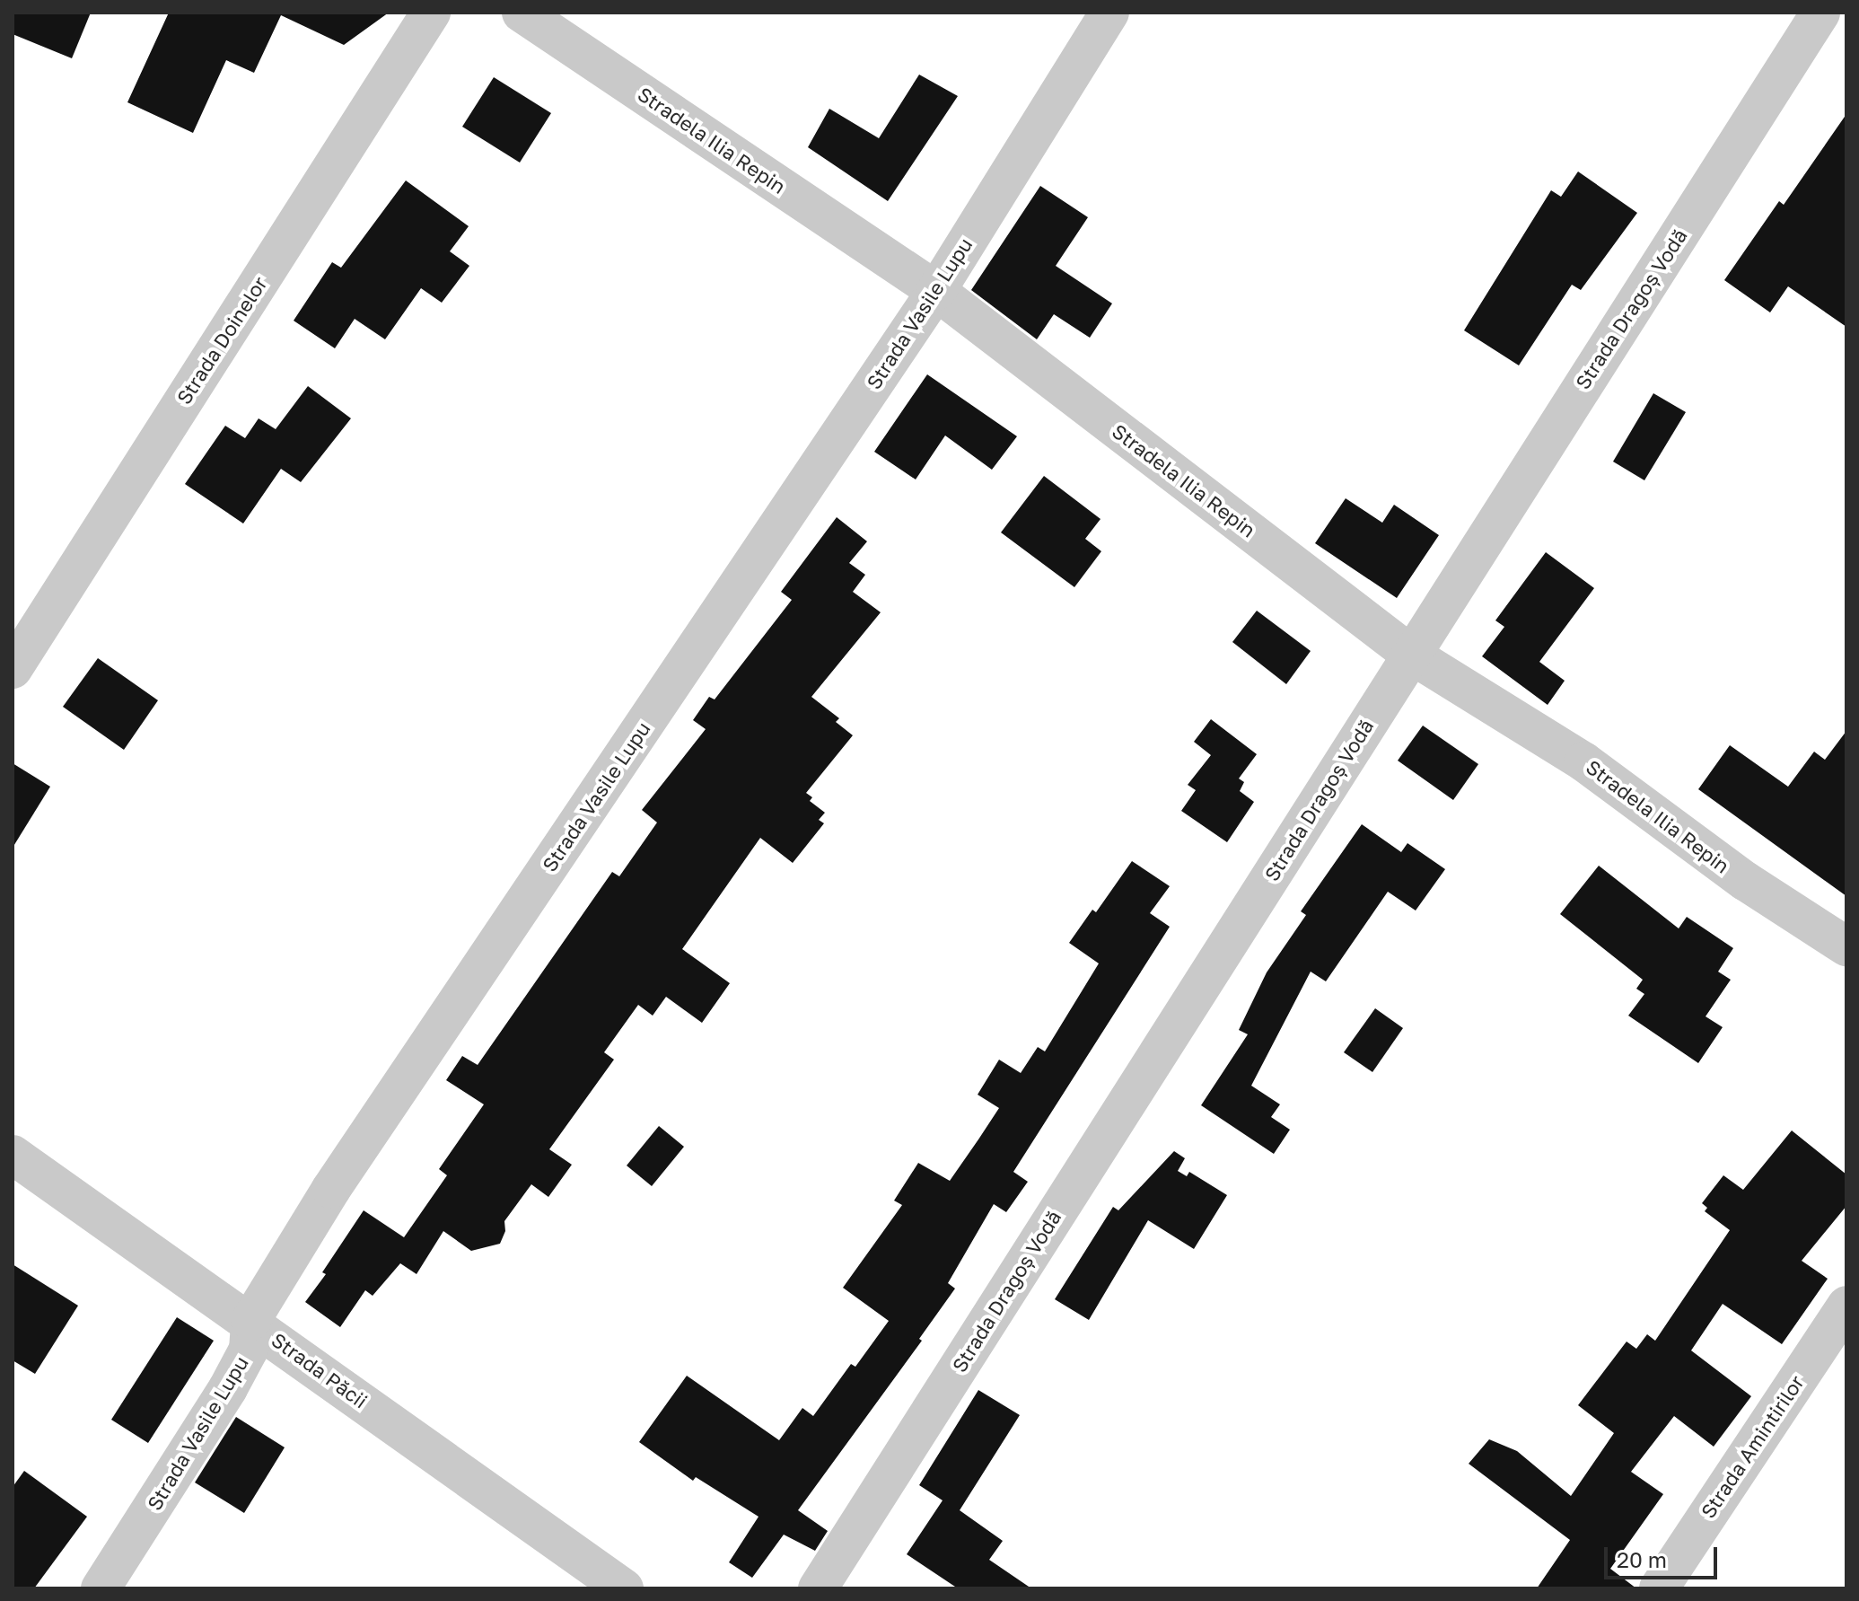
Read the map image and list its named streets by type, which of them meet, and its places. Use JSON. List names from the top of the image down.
{
  "streets": {
    "street": [
      "Stradela Ilia Repin",
      "Strada Dragoș Vodă",
      "Strada Vasile Lupu",
      "Strada Doinelor",
      "Strada Păcii",
      "Strada Amintirilor"
    ]
  },
  "crossings": [
    ["Stradela Ilia Repin", "Strada Dragoș Vodă"],
    ["Stradela Ilia Repin", "Strada Vasile Lupu"],
    ["Strada Vasile Lupu", "Strada Păcii"]
  ],
  "scale_bar": "20 m"
}
